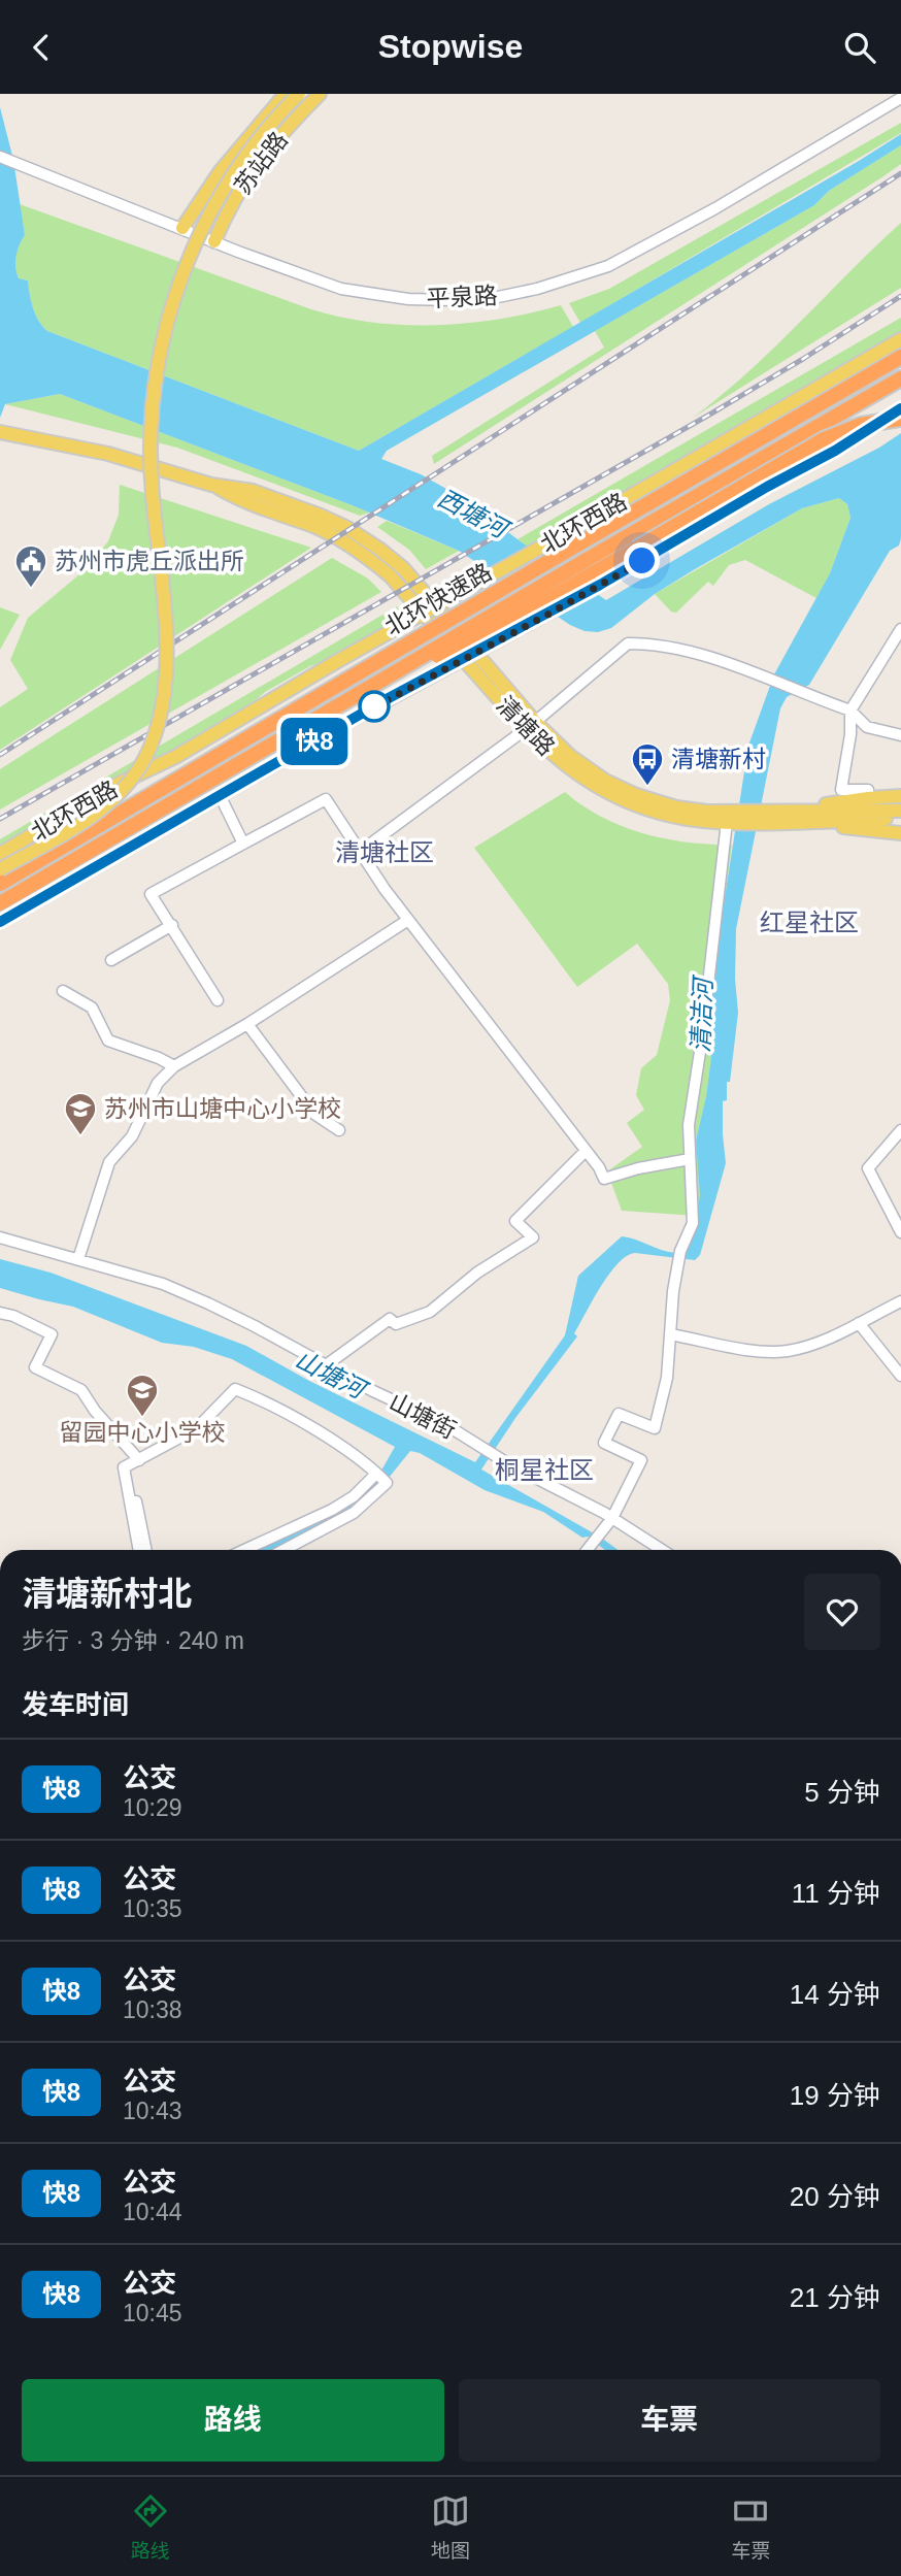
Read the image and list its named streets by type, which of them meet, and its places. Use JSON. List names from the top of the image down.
{
  "streets": {
    "highway": ["北环快速路"],
    "main road": ["苏站路", "北环西路", "清塘路"],
    "street": ["平泉路", "山塘街"]
  },
  "crossings": [
    ["苏站路", "平泉路"]
  ],
  "districts": ["清塘社区", "红星社区", "桐星社区"],
  "water": ["西塘河", "清洁河", "山塘河"],
  "places": {
    "public building": ["苏州市虎丘派出所"],
    "bus stop": ["清塘新村"],
    "school or university": ["苏州市山塘中心小学校", "留园中心小学校"]
  },
  "lines": ["bus line 快8"],
  "page": {
    "header": "Stopwise",
    "on_map": "快8",
    "heading": [
      ["清塘新村北", "步行 · 3 分钟 · 240 m"],
      "发车时间"
    ],
    "list": [
      {
        "mark": "快8",
        "name": "公交",
        "note": "10:29",
        "value": "5 分钟"
      },
      {
        "mark": "快8",
        "name": "公交",
        "note": "10:35",
        "value": "11 分钟"
      },
      {
        "mark": "快8",
        "name": "公交",
        "note": "10:38",
        "value": "14 分钟"
      },
      {
        "mark": "快8",
        "name": "公交",
        "note": "10:43",
        "value": "19 分钟"
      },
      {
        "mark": "快8",
        "name": "公交",
        "note": "10:44",
        "value": "20 分钟"
      },
      {
        "mark": "快8",
        "name": "公交",
        "note": "10:45",
        "value": "21 分钟"
      }
    ],
    "buttons": ["路线", "车票"],
    "tabs": ["路线", "地图", "车票"]
  }
}
